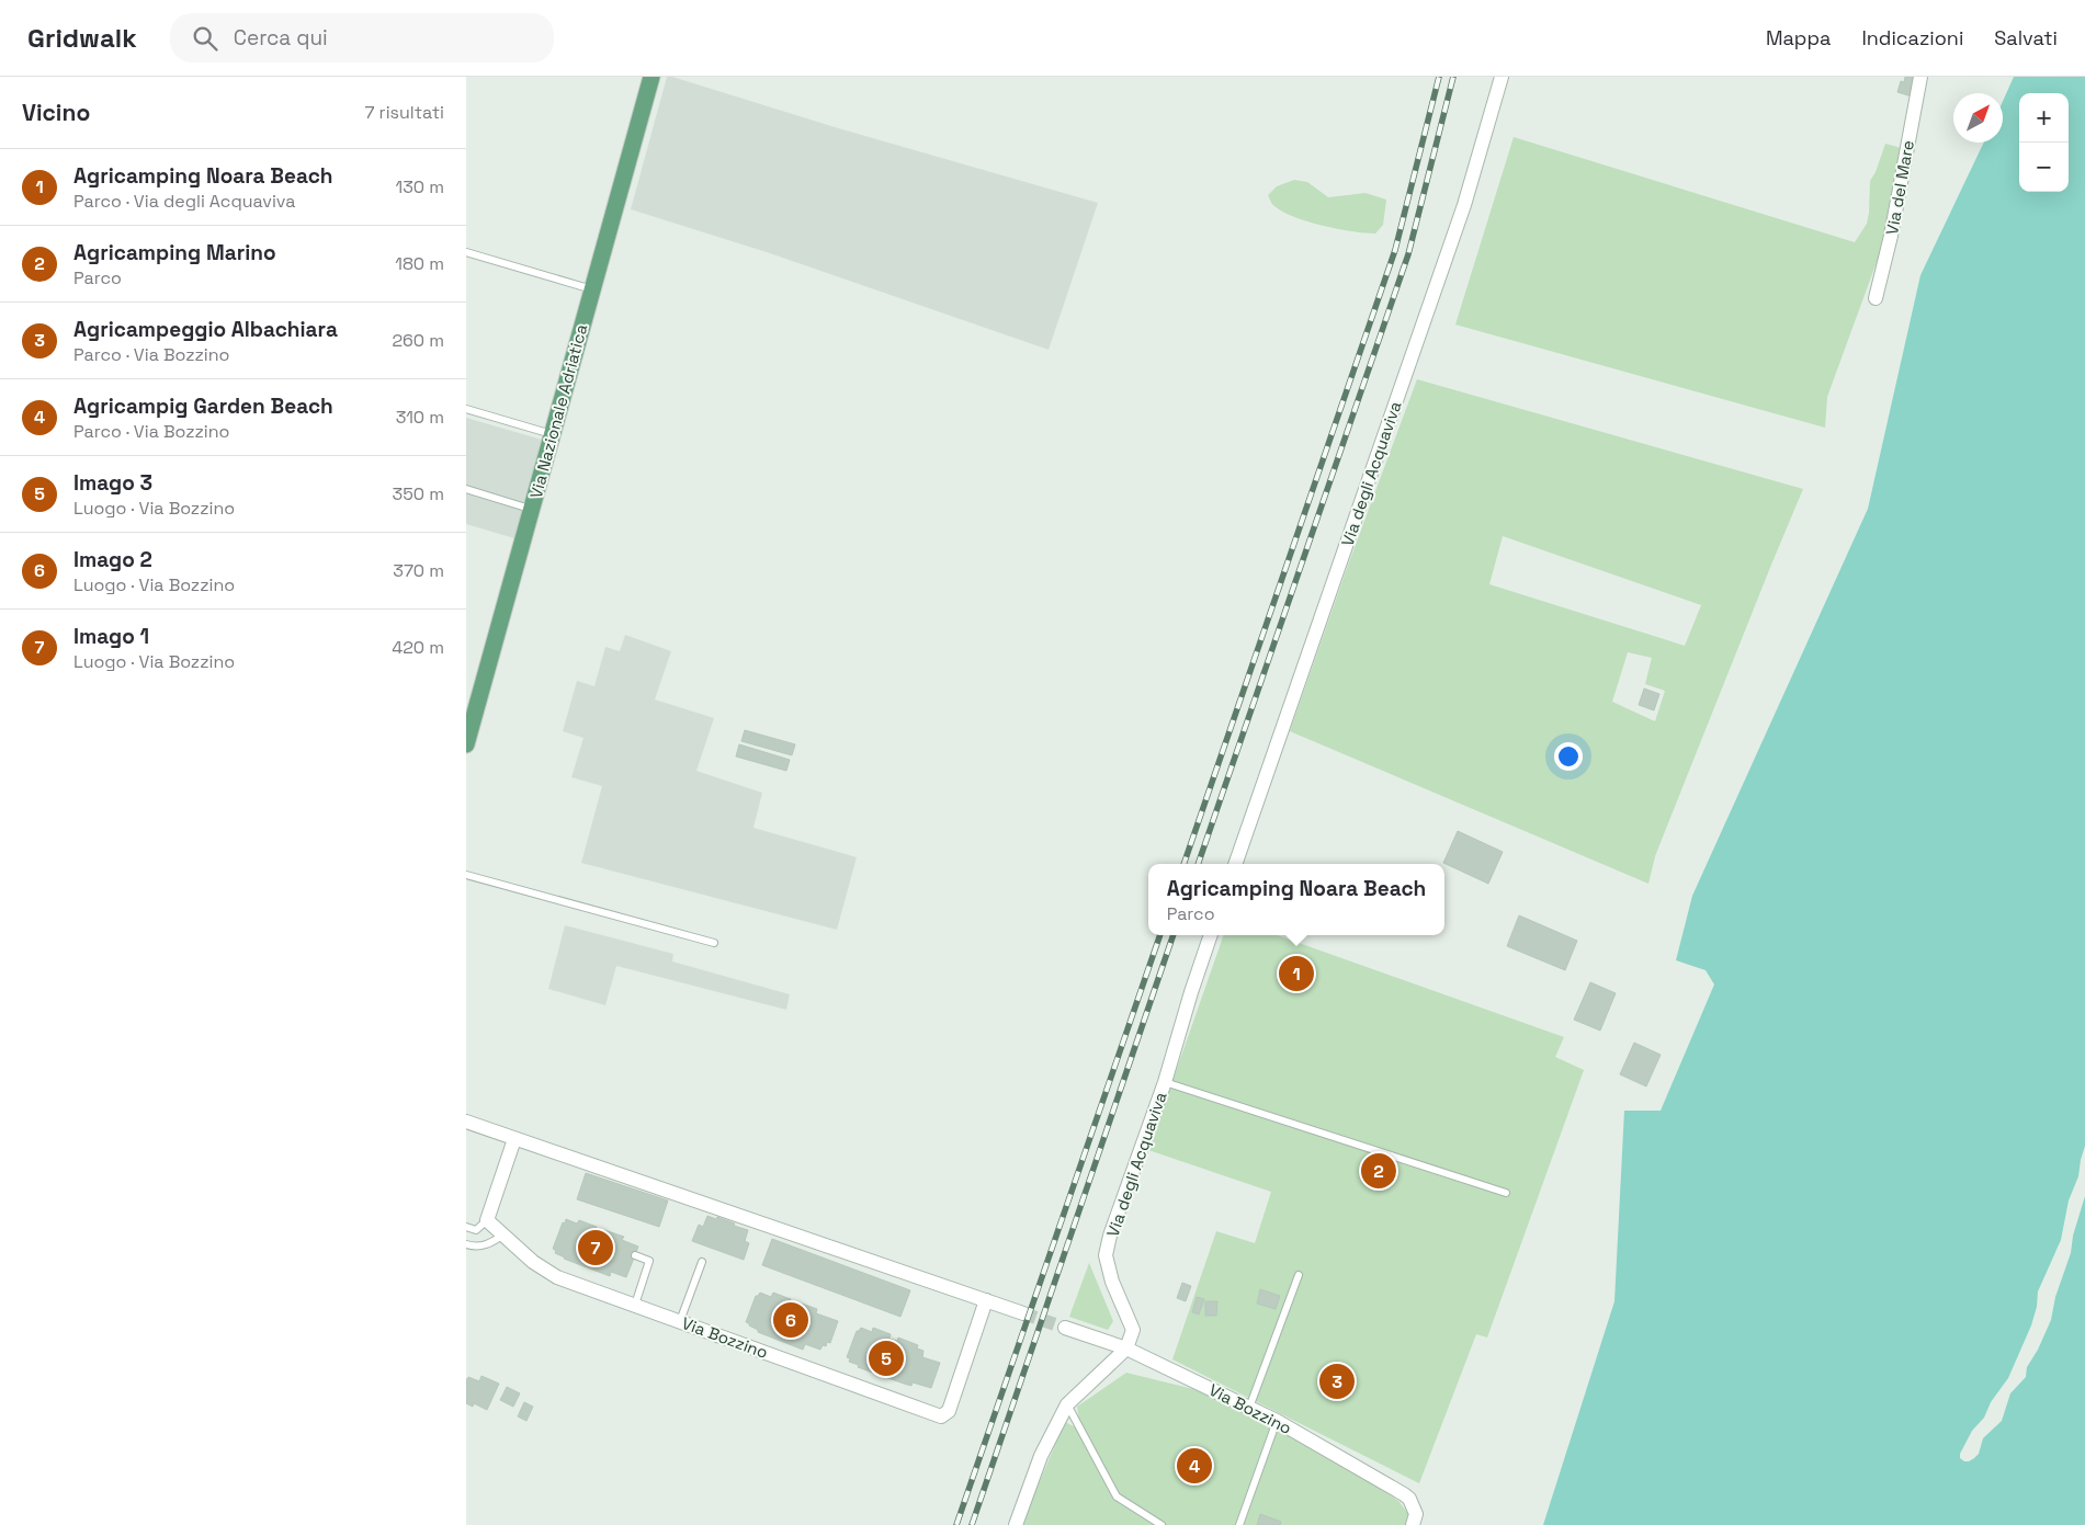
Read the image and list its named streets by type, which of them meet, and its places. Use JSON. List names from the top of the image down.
{
  "streets": {
    "main road": ["Via Nazionale Adriatica"],
    "street": ["Via del Mare", "Via degli Acquaviva", "Via Bozzino"]
  },
  "crossings": [
    ["Via degli Acquaviva", "Via Bozzino"]
  ],
  "north": "top right",
  "page": {
    "header": "Gridwalk",
    "search": "Cerca qui",
    "nav": ["Mappa", "Indicazioni", "Salvati"],
    "heading": ["Vicino", "7 risultati"],
    "map_buttons": ["+", "−"],
    "list": [
      {
        "mark": "1",
        "name": "Agricamping Noara Beach",
        "note": "Parco · Via degli Acquaviva",
        "value": "130 m"
      },
      {
        "mark": "2",
        "name": "Agricamping Marino",
        "note": "Parco",
        "value": "180 m"
      },
      {
        "mark": "3",
        "name": "Agricampeggio Albachiara",
        "note": "Parco · Via Bozzino",
        "value": "260 m"
      },
      {
        "mark": "4",
        "name": "Agricampig Garden Beach",
        "note": "Parco · Via Bozzino",
        "value": "310 m"
      },
      {
        "mark": "5",
        "name": "Imago 3",
        "note": "Luogo · Via Bozzino",
        "value": "350 m"
      },
      {
        "mark": "6",
        "name": "Imago 2",
        "note": "Luogo · Via Bozzino",
        "value": "370 m"
      },
      {
        "mark": "7",
        "name": "Imago 1",
        "note": "Luogo · Via Bozzino",
        "value": "420 m"
      }
    ],
    "popup": ["Agricamping Noara Beach", "Parco"],
    "pins": [
      "1",
      "2",
      "7",
      "6",
      "5",
      "3",
      "4"
    ]
  }
}
